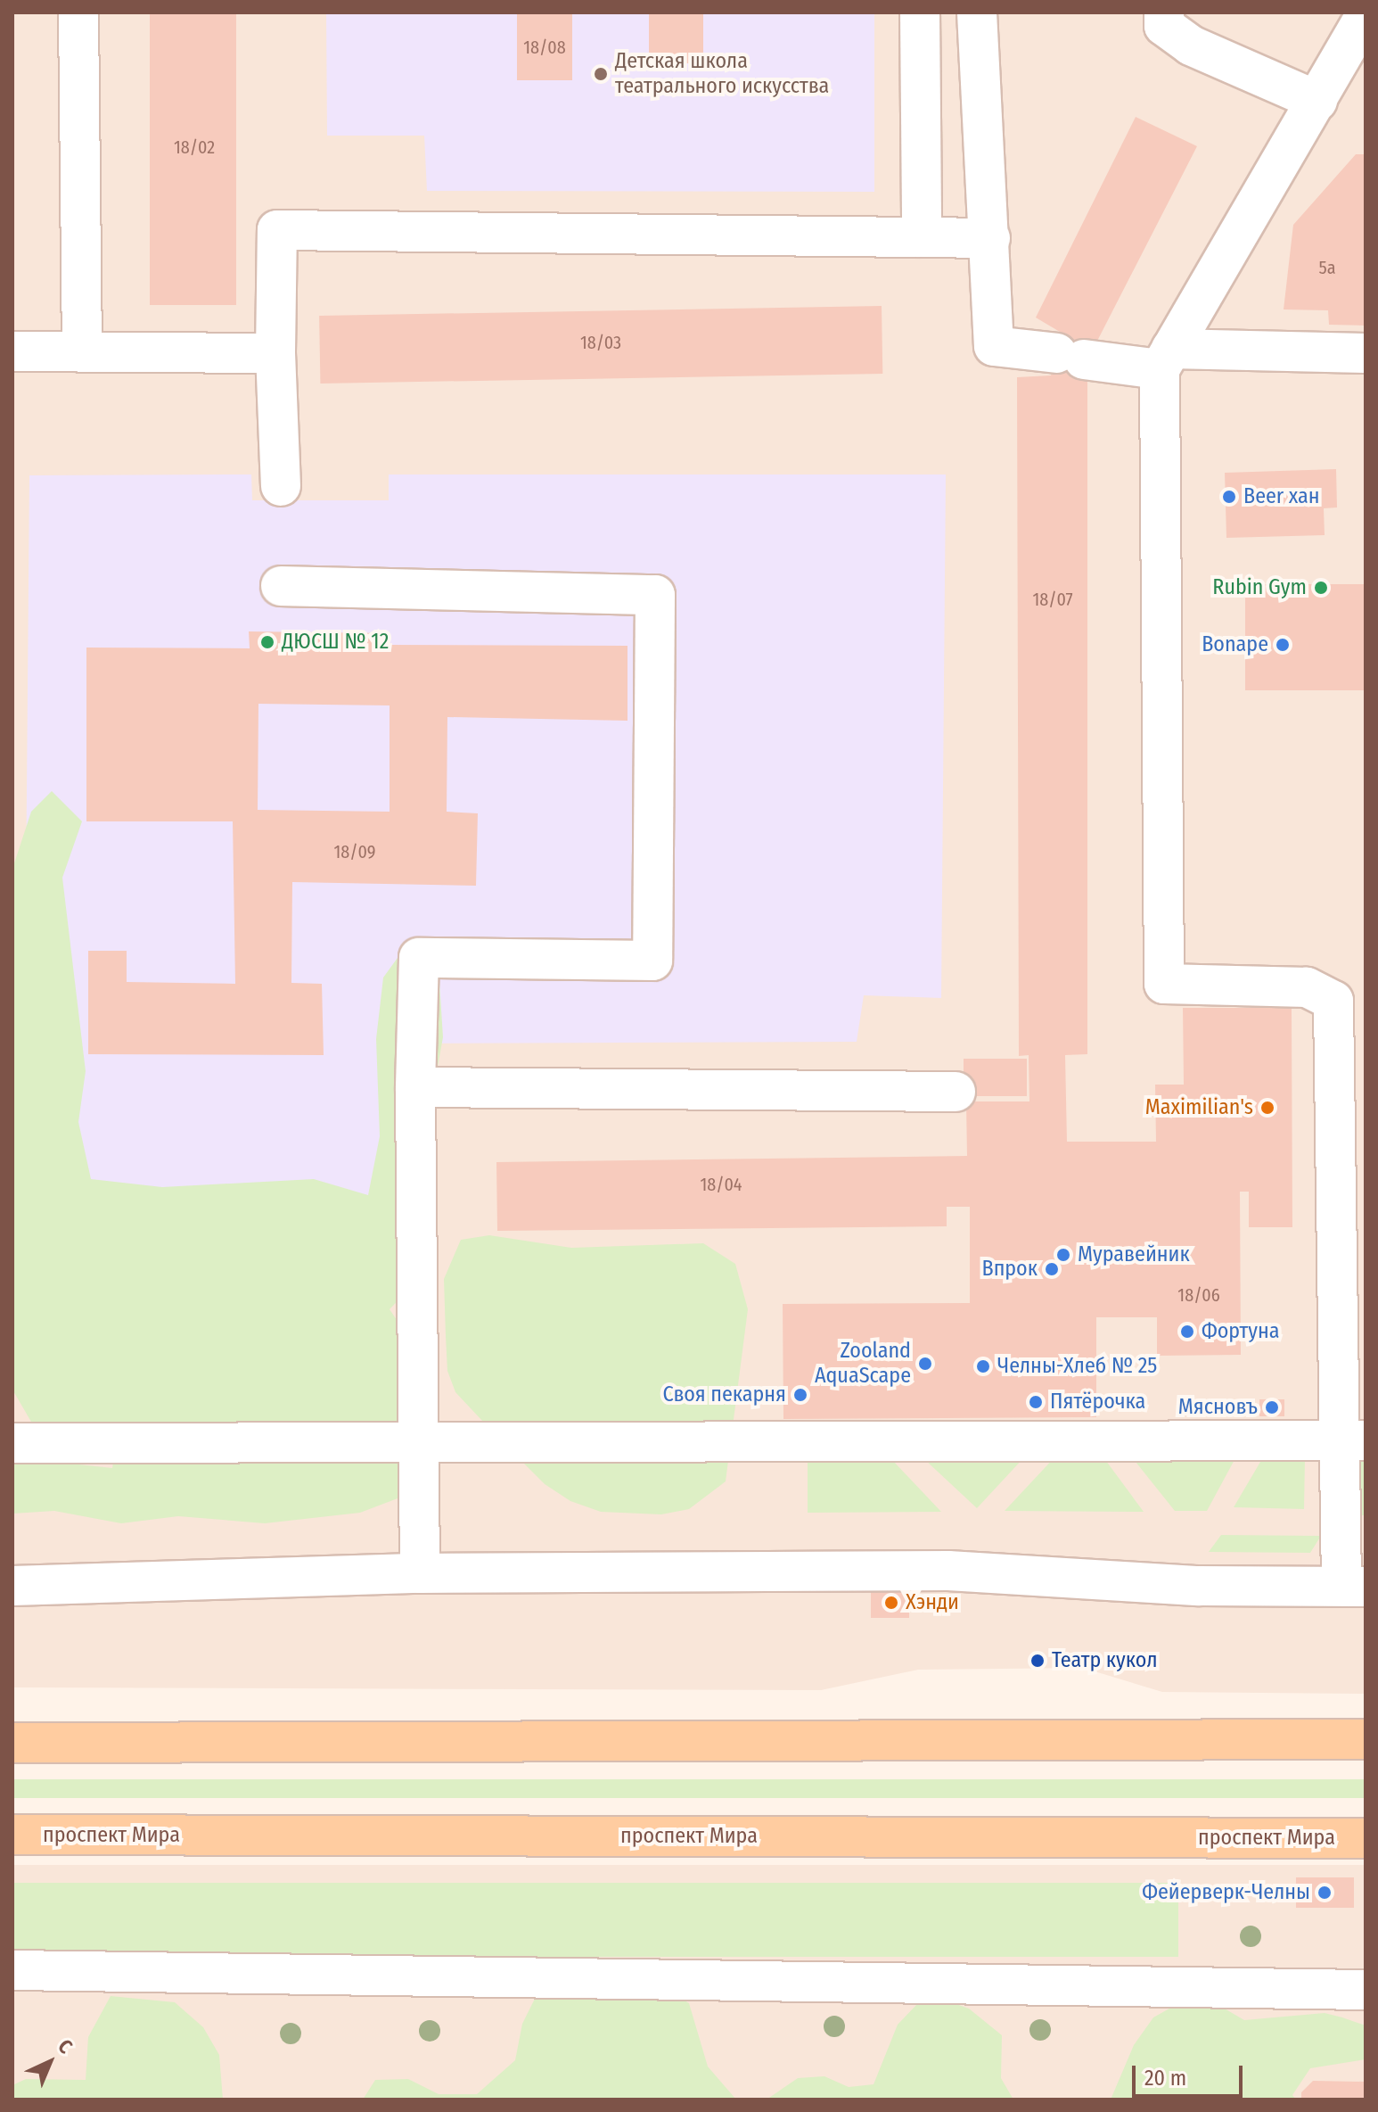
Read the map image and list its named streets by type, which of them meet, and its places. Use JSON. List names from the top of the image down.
{
  "streets": {
    "main road": ["проспект Мира"]
  },
  "places": [
    "Детская школа театрального искусства",
    "Beer хан",
    "Rubin Gym",
    "ДЮСШ № 12",
    "Bonape",
    "Maximilian's",
    "Муравейник",
    "Впрок",
    "Фортуна",
    "Zooland AquaScape",
    "Челны-Хлеб № 25",
    "Своя пекарня",
    "Пятёрочка",
    "Мясновъ",
    "Хэнди",
    "Театр кукол",
    "Фейерверк-Челны"
  ],
  "house_numbers": [
    "18/08",
    "18/02",
    "5а",
    "18/03",
    "18/07",
    "18/09",
    "18/04",
    "18/06"
  ],
  "scale_bar": "20 m",
  "north": "top right"
}
